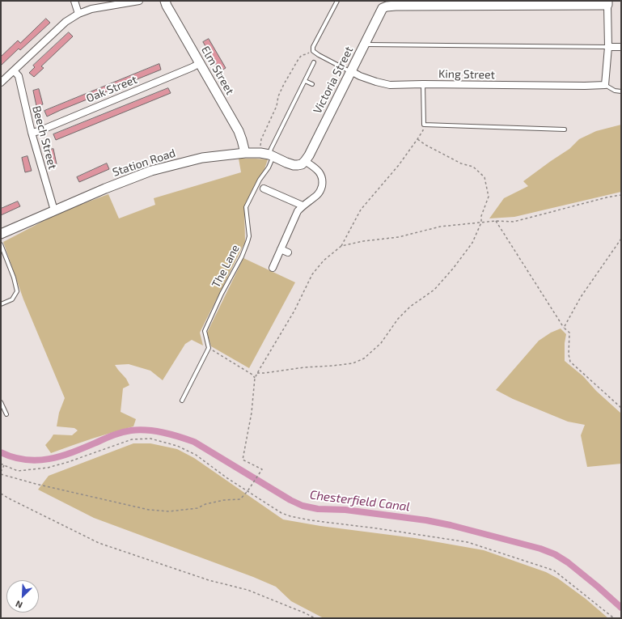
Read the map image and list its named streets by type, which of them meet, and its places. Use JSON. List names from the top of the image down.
{
  "streets": {
    "street": [
      "Elm Street",
      "King Street",
      "Victoria Street",
      "Oak Street",
      "Beech Street",
      "Station Road"
    ],
    "lane": ["The Lane"]
  },
  "crossings": [
    ["Elm Street", "Oak Street"],
    ["Elm Street", "Station Road"],
    ["King Street", "Victoria Street"],
    ["Victoria Street", "Station Road"],
    ["Oak Street", "Beech Street"],
    ["Beech Street", "Station Road"],
    ["Station Road", "The Lane"]
  ],
  "water": ["Chesterfield Canal"],
  "north": "bottom left"
}
